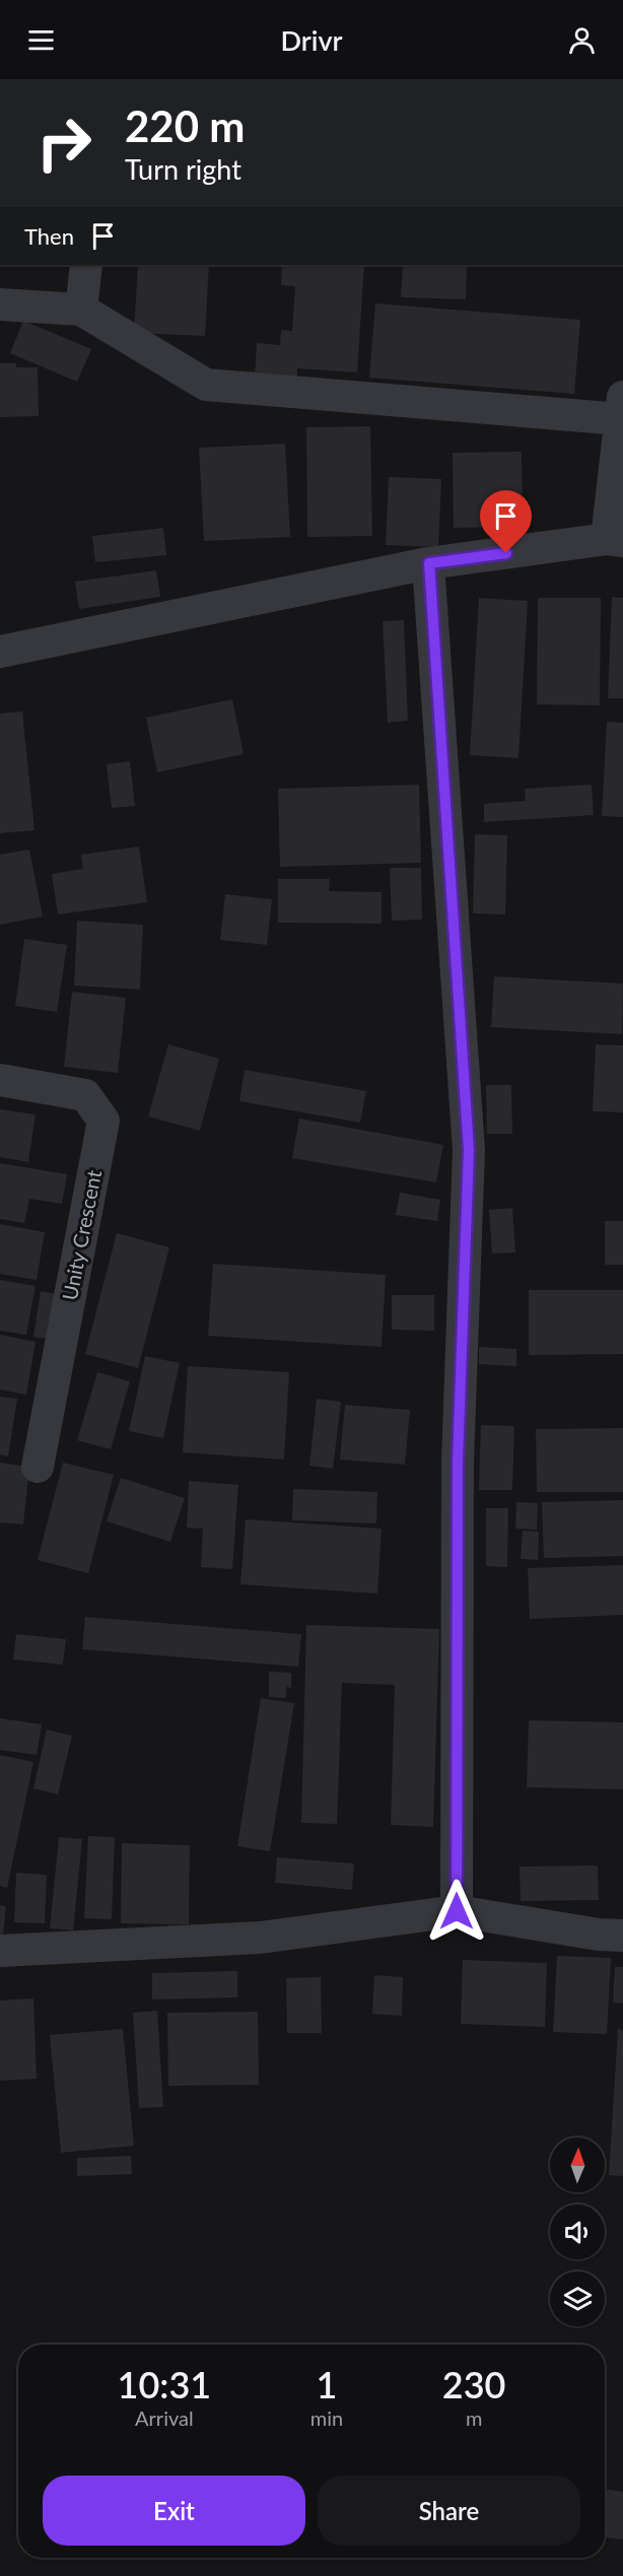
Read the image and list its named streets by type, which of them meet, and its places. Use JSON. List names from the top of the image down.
{
  "streets": {
    "street": ["Unity Crescent"]
  },
  "north": "top",
  "page": {
    "header": "Drivr",
    "turn": ["220 m", "Turn right"],
    "then": "Then",
    "eta": [
      "10:31",
      "Arrival",
      "1",
      "min",
      "230",
      "m"
    ],
    "buttons": ["Exit", "Share"]
  }
}
